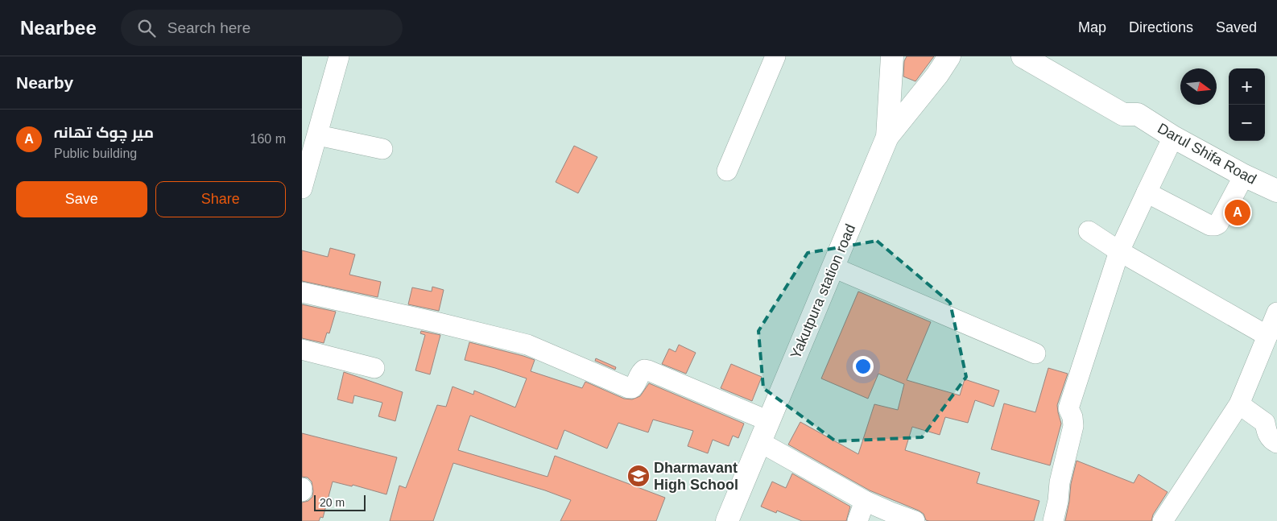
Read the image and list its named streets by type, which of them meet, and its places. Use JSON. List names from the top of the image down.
{
  "streets": {
    "street": ["Darul Shifa Road", "Yakutpura station road"]
  },
  "places": {
    "school or university": ["Dharmavant High School"]
  },
  "scale_bar": "20 m",
  "north": "right",
  "page": {
    "header": "Nearbee",
    "search": "Search here",
    "nav": ["Map", "Directions", "Saved"],
    "heading": "Nearby",
    "map_buttons": ["+", "−"],
    "list": [
      {
        "mark": "A",
        "name": "میر چوک تھانہ",
        "note": "Public building",
        "value": "160 m"
      }
    ],
    "buttons": ["Save", "Share"],
    "pins": "A",
    "scale": "20 m"
  }
}
